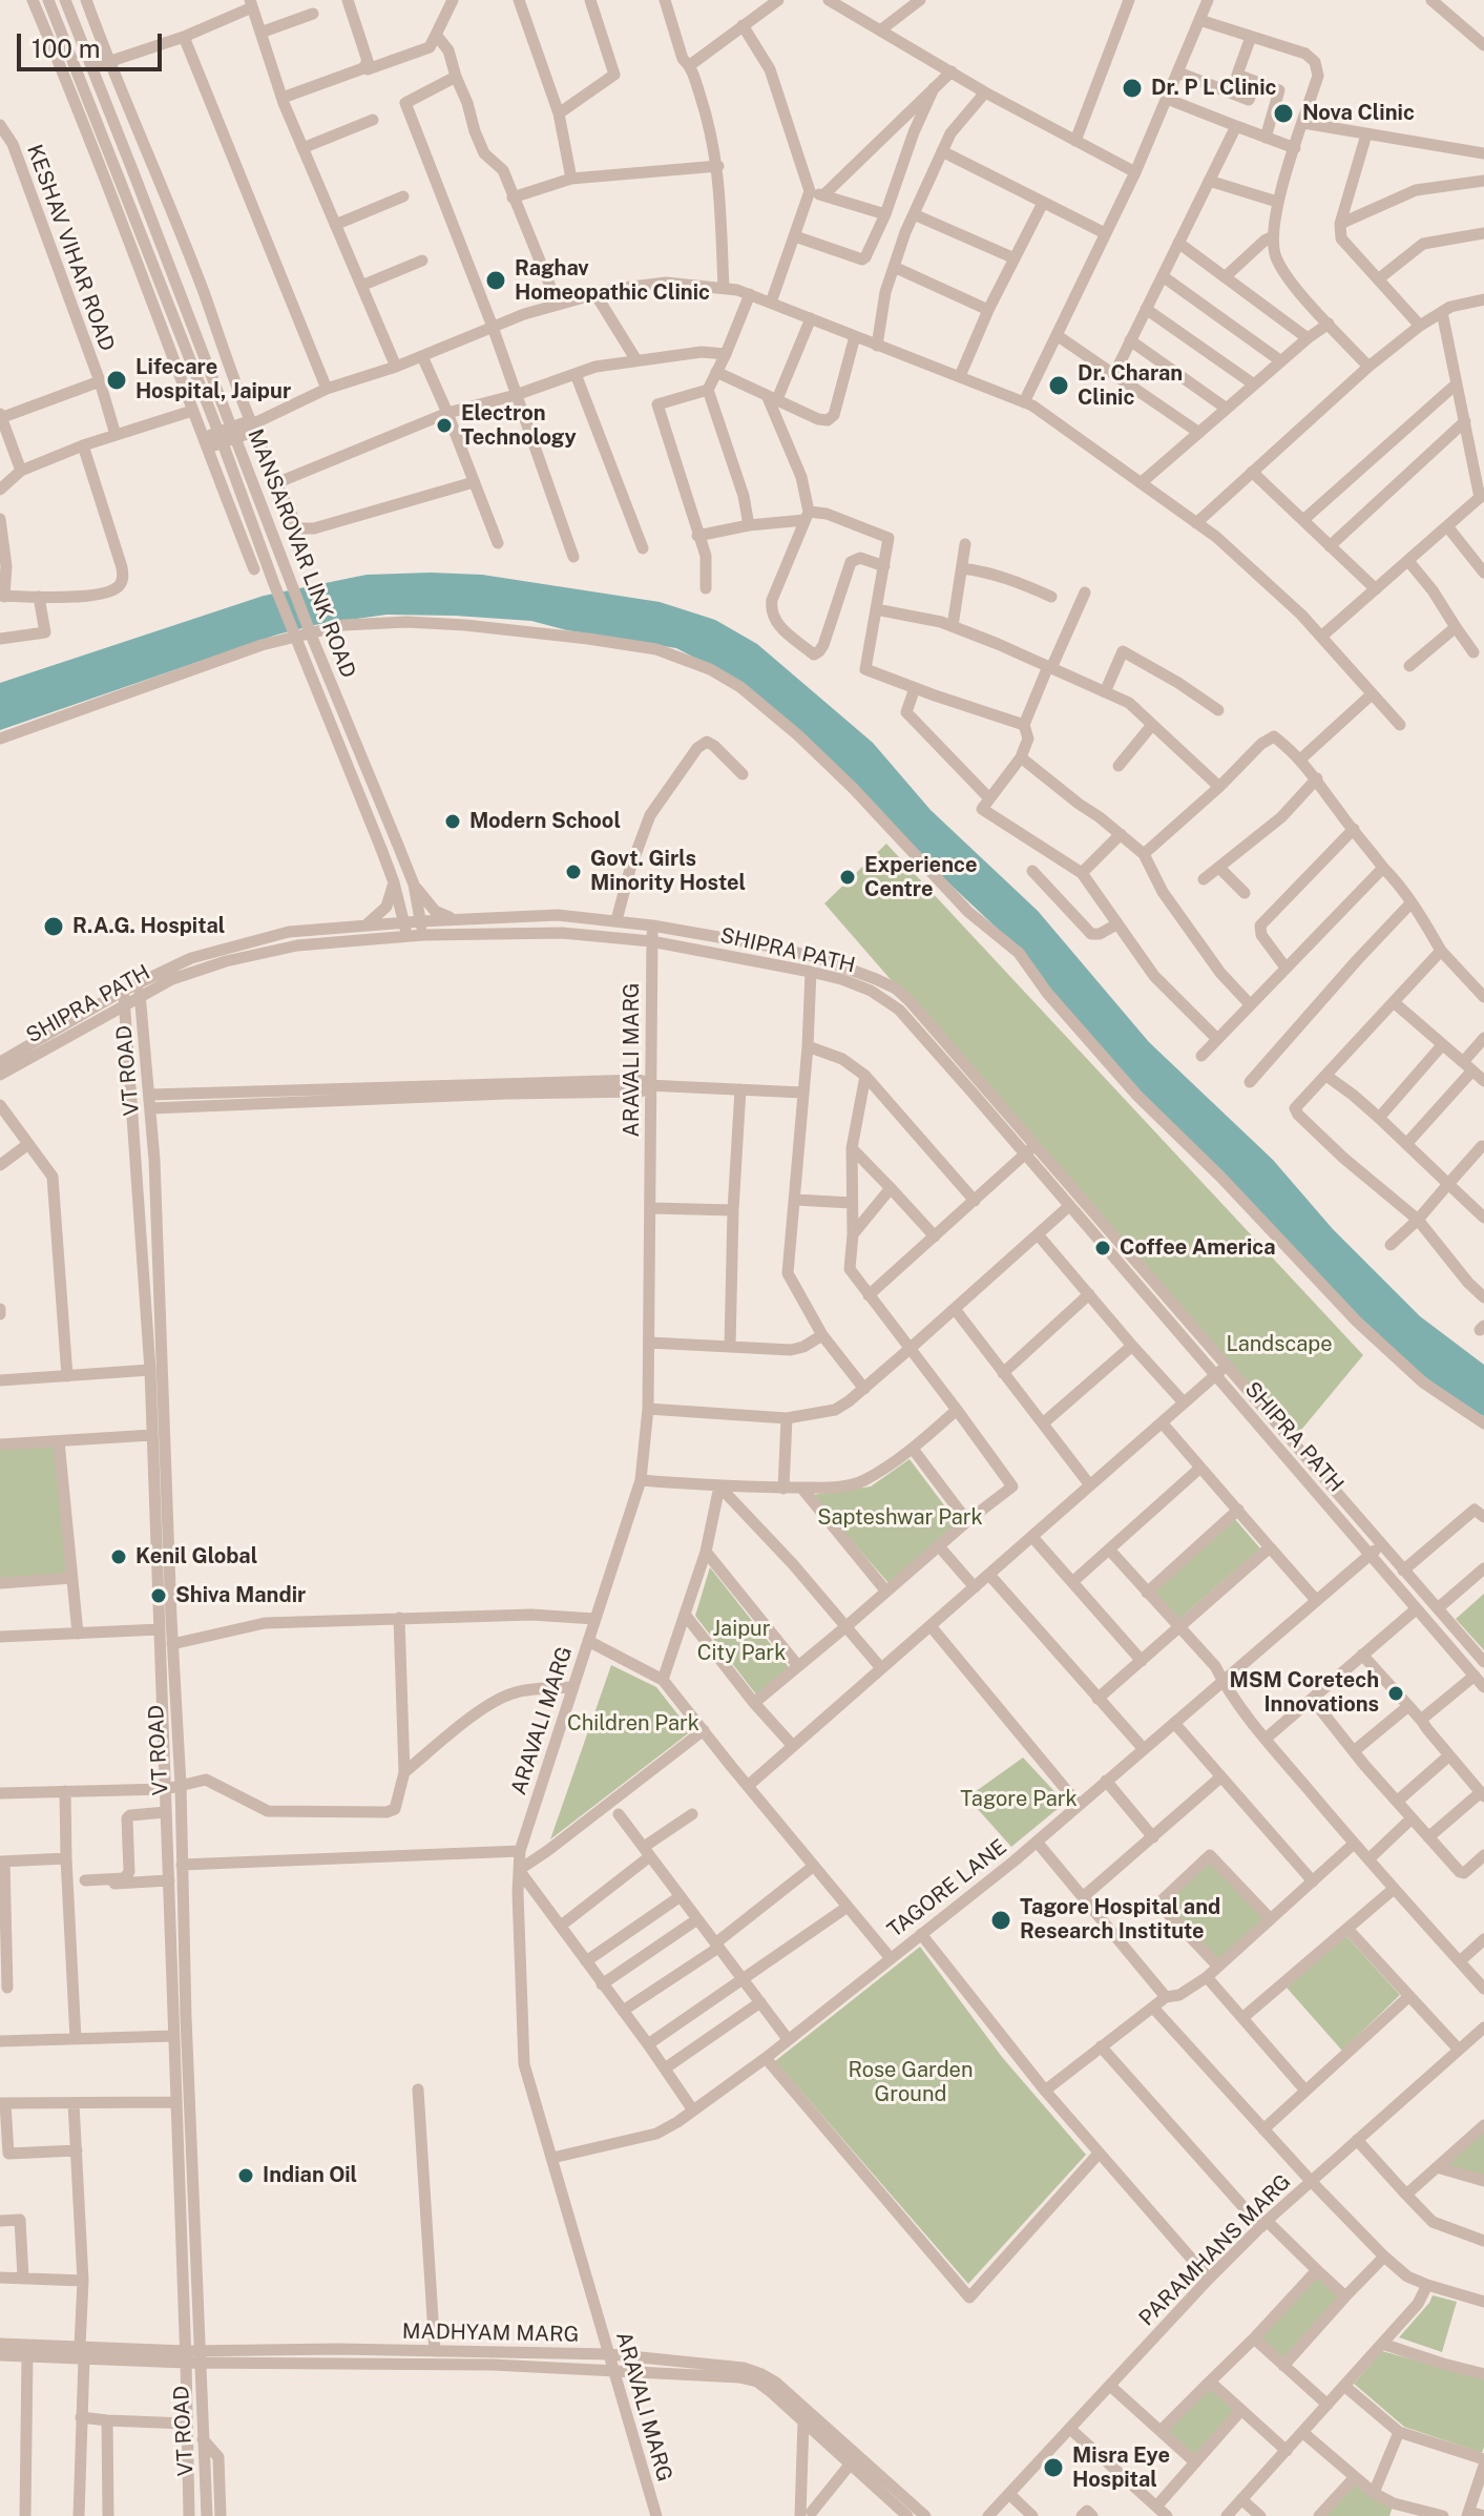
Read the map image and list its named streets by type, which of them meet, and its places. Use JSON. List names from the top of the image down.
{
  "streets": {
    "street": [
      "KESHAV VIHAR ROAD",
      "MANSAROVAR LINK ROAD",
      "SHIPRA PATH",
      "ARAVALI MARG",
      "VT ROAD",
      "TAGORE LANE",
      "PARAMHANS MARG",
      "MADHYAM MARG"
    ]
  },
  "crossings": [
    ["MANSAROVAR LINK ROAD", "SHIPRA PATH"],
    ["SHIPRA PATH", "ARAVALI MARG"],
    ["SHIPRA PATH", "VT ROAD"],
    ["SHIPRA PATH", "TAGORE LANE"],
    ["ARAVALI MARG", "TAGORE LANE"],
    ["ARAVALI MARG", "MADHYAM MARG"],
    ["VT ROAD", "MADHYAM MARG"]
  ],
  "parks": [
    "Landscape",
    "Sapteshwar Park",
    "Jaipur City Park",
    "Children Park",
    "Tagore Park",
    "Rose Garden Ground"
  ],
  "places": [
    "Dr. P L Clinic",
    "Nova Clinic",
    "Raghav Homeopathic Clinic",
    "Lifecare Hospital, Jaipur",
    "Dr. Charan Clinic",
    "Electron Technology",
    "Modern School",
    "Govt. Girls Minority Hostel",
    "Experience Centre",
    "R.A.G. Hospital",
    "Coffee America",
    "Kenil Global",
    "Shiva Mandir",
    "MSM Coretech Innovations",
    "Tagore Hospital and Research Institute",
    "Indian Oil",
    "Misra Eye Hospital"
  ],
  "scale_bar": "100 m"
}
